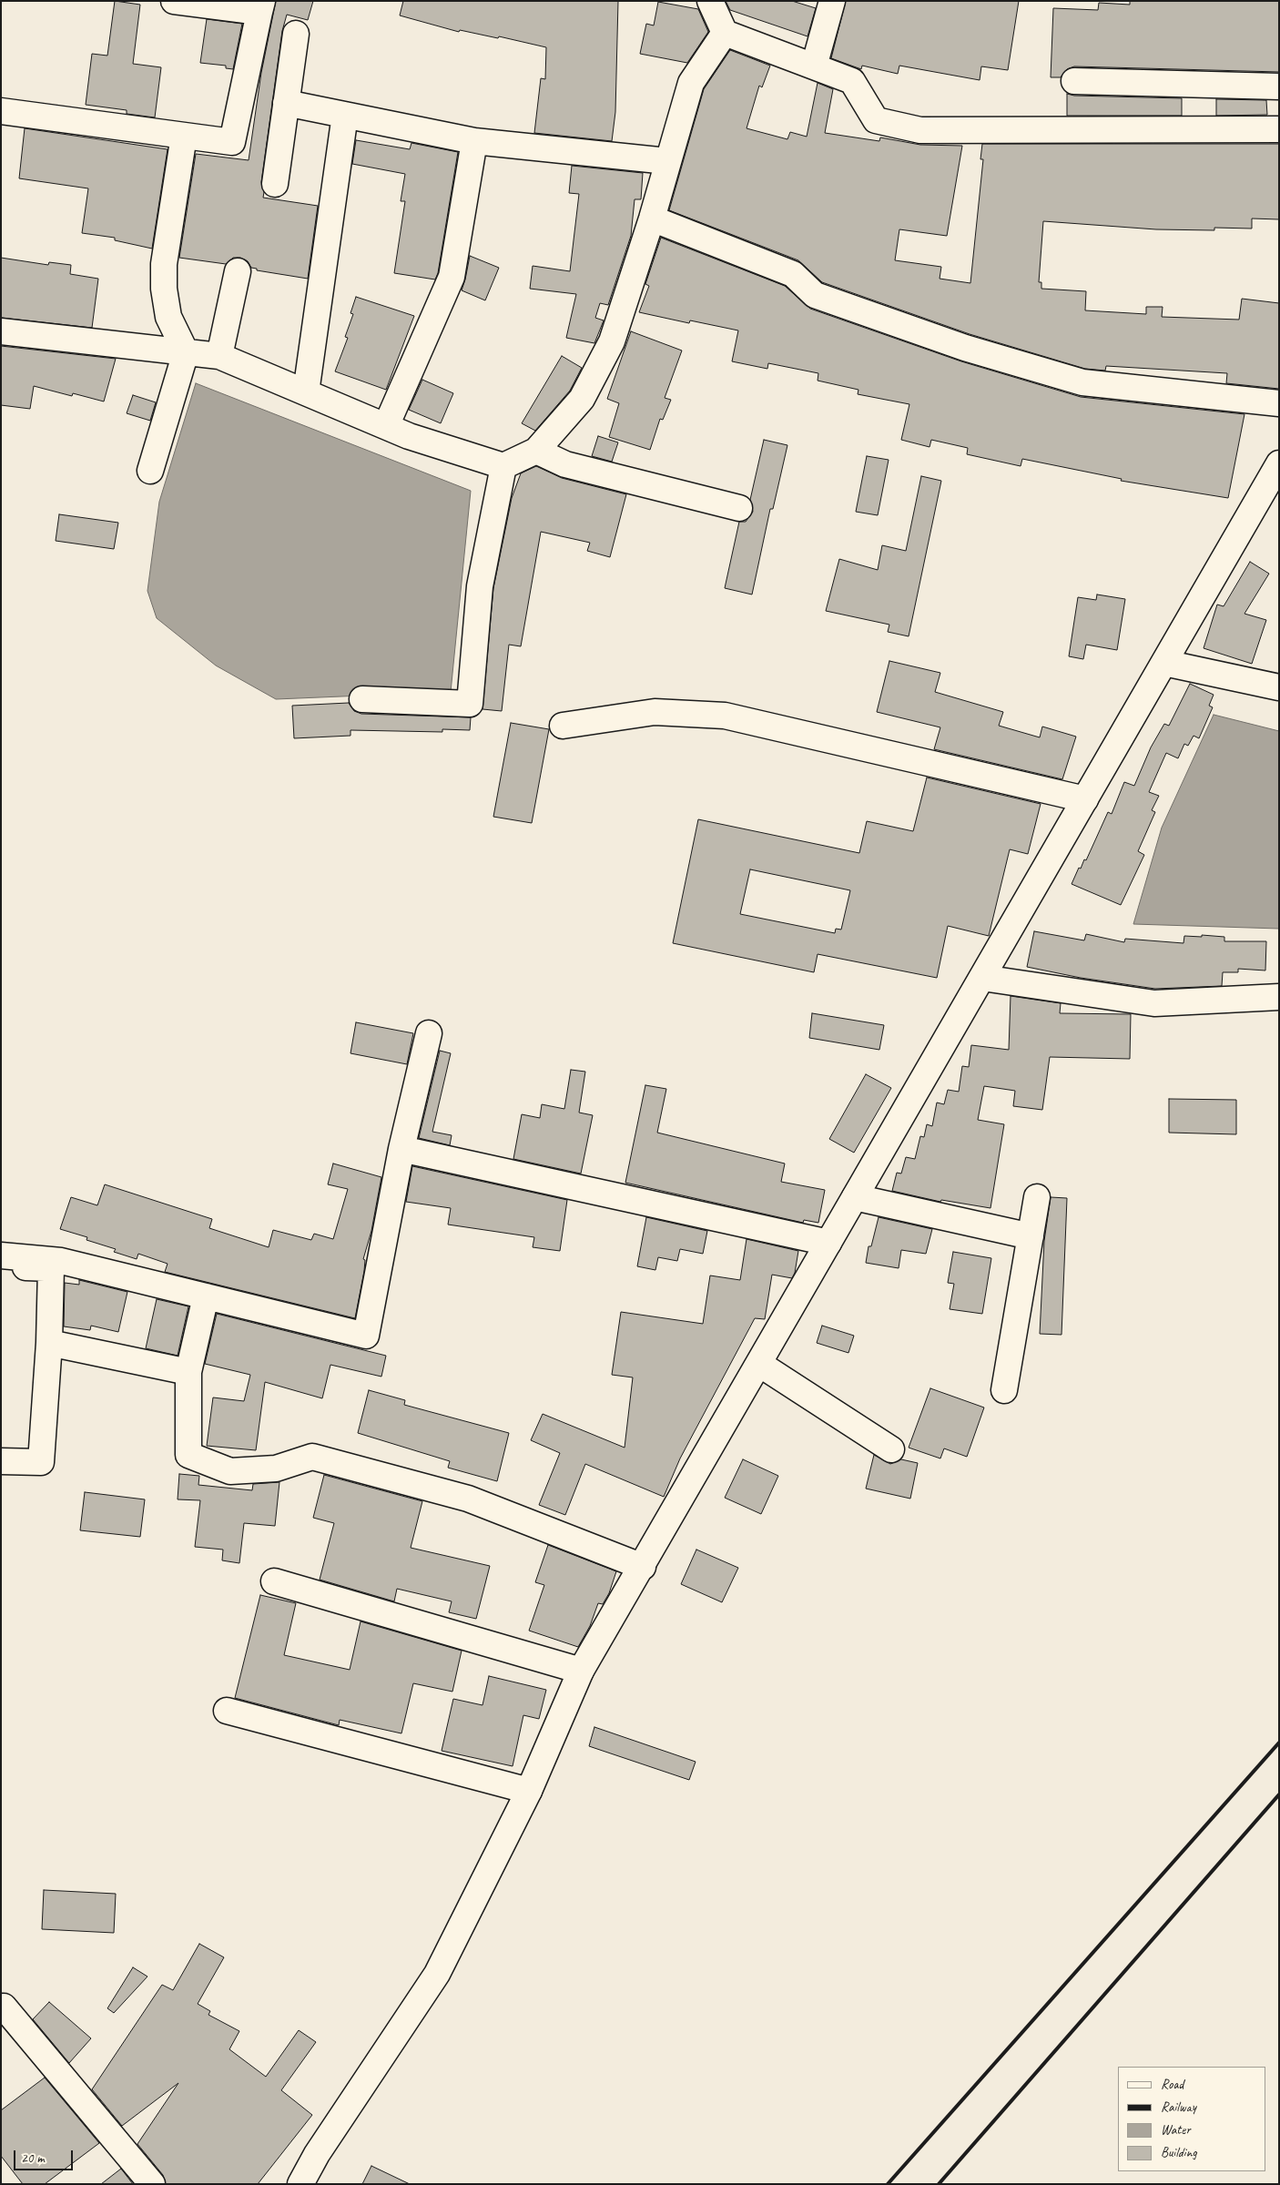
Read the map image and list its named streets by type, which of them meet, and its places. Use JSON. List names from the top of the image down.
{
  "legend": [
    "Road",
    "Railway",
    "Water",
    "Building"
  ],
  "scale_bar": "20 m"
}
